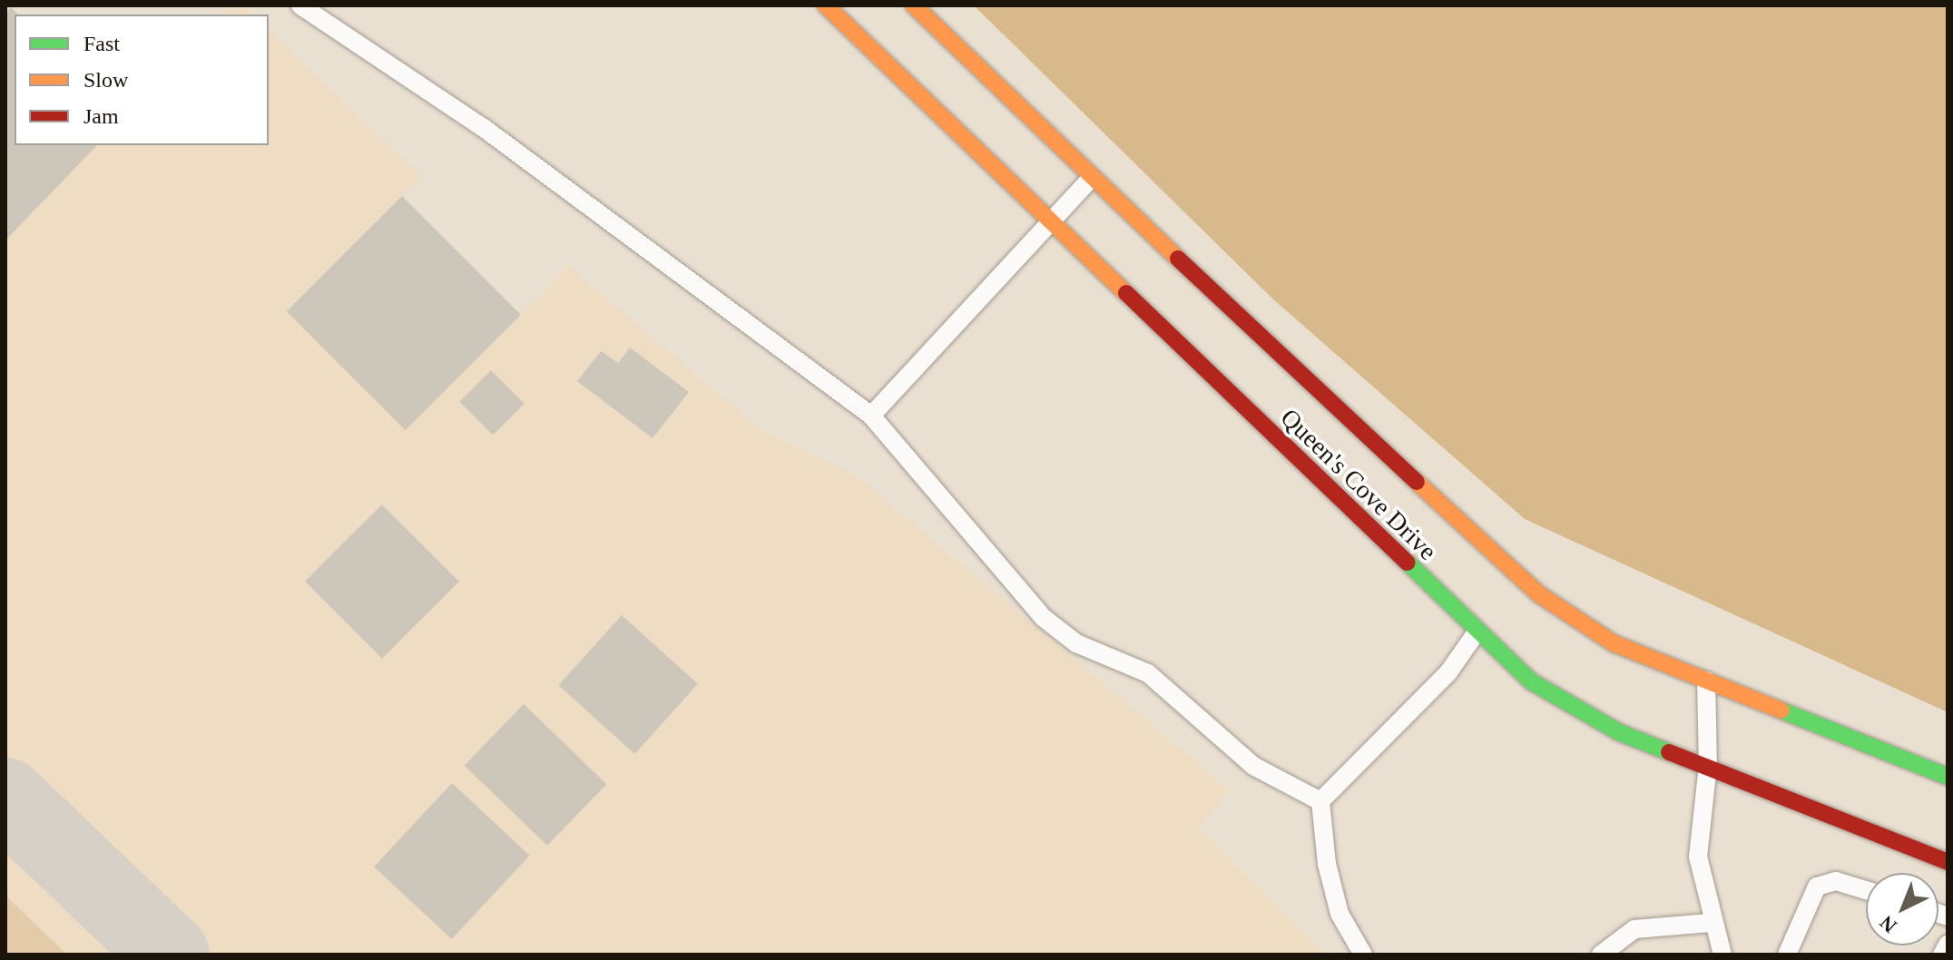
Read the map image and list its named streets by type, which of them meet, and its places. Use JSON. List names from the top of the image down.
{
  "streets": {
    "street": ["Queen's Cove Drive"]
  },
  "legend": ["Fast", "Slow", "Jam"],
  "north": "bottom left"
}
